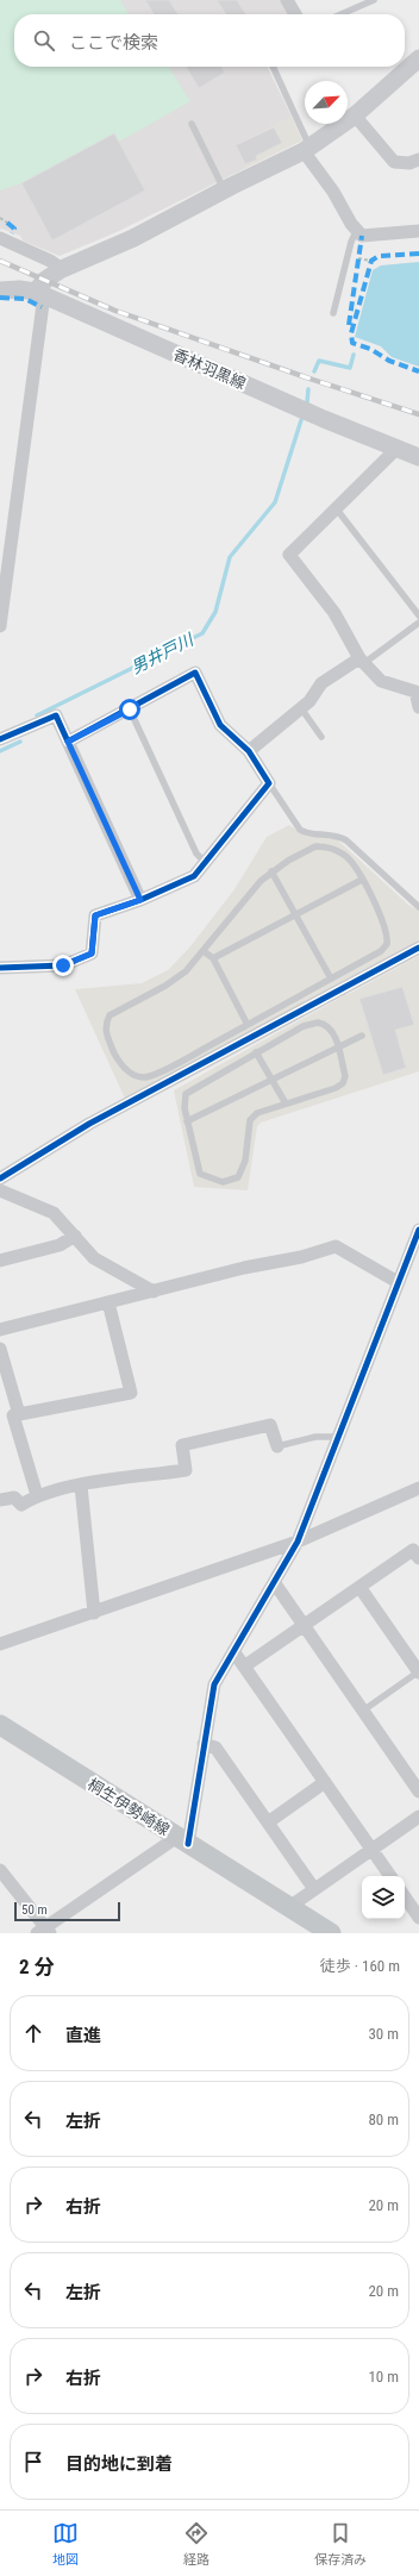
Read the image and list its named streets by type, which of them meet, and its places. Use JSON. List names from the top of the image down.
{
  "streets": {
    "main road": ["桐生伊勢崎線"],
    "street": ["香林羽黒線"]
  },
  "water": ["男井戸川"],
  "scale_bar": "50 m",
  "north": "top right",
  "page": {
    "search": "ここで検索",
    "scale": "50 m",
    "heading": ["2 分", "徒歩 · 160 m"],
    "list": [
      ["直進", "30 m"],
      ["左折", "80 m"],
      ["右折", "20 m"],
      ["左折", "20 m"],
      ["右折", "10 m"],
      "目的地に到着"
    ],
    "nav": ["地図", "経路", "保存済み"]
  }
}
